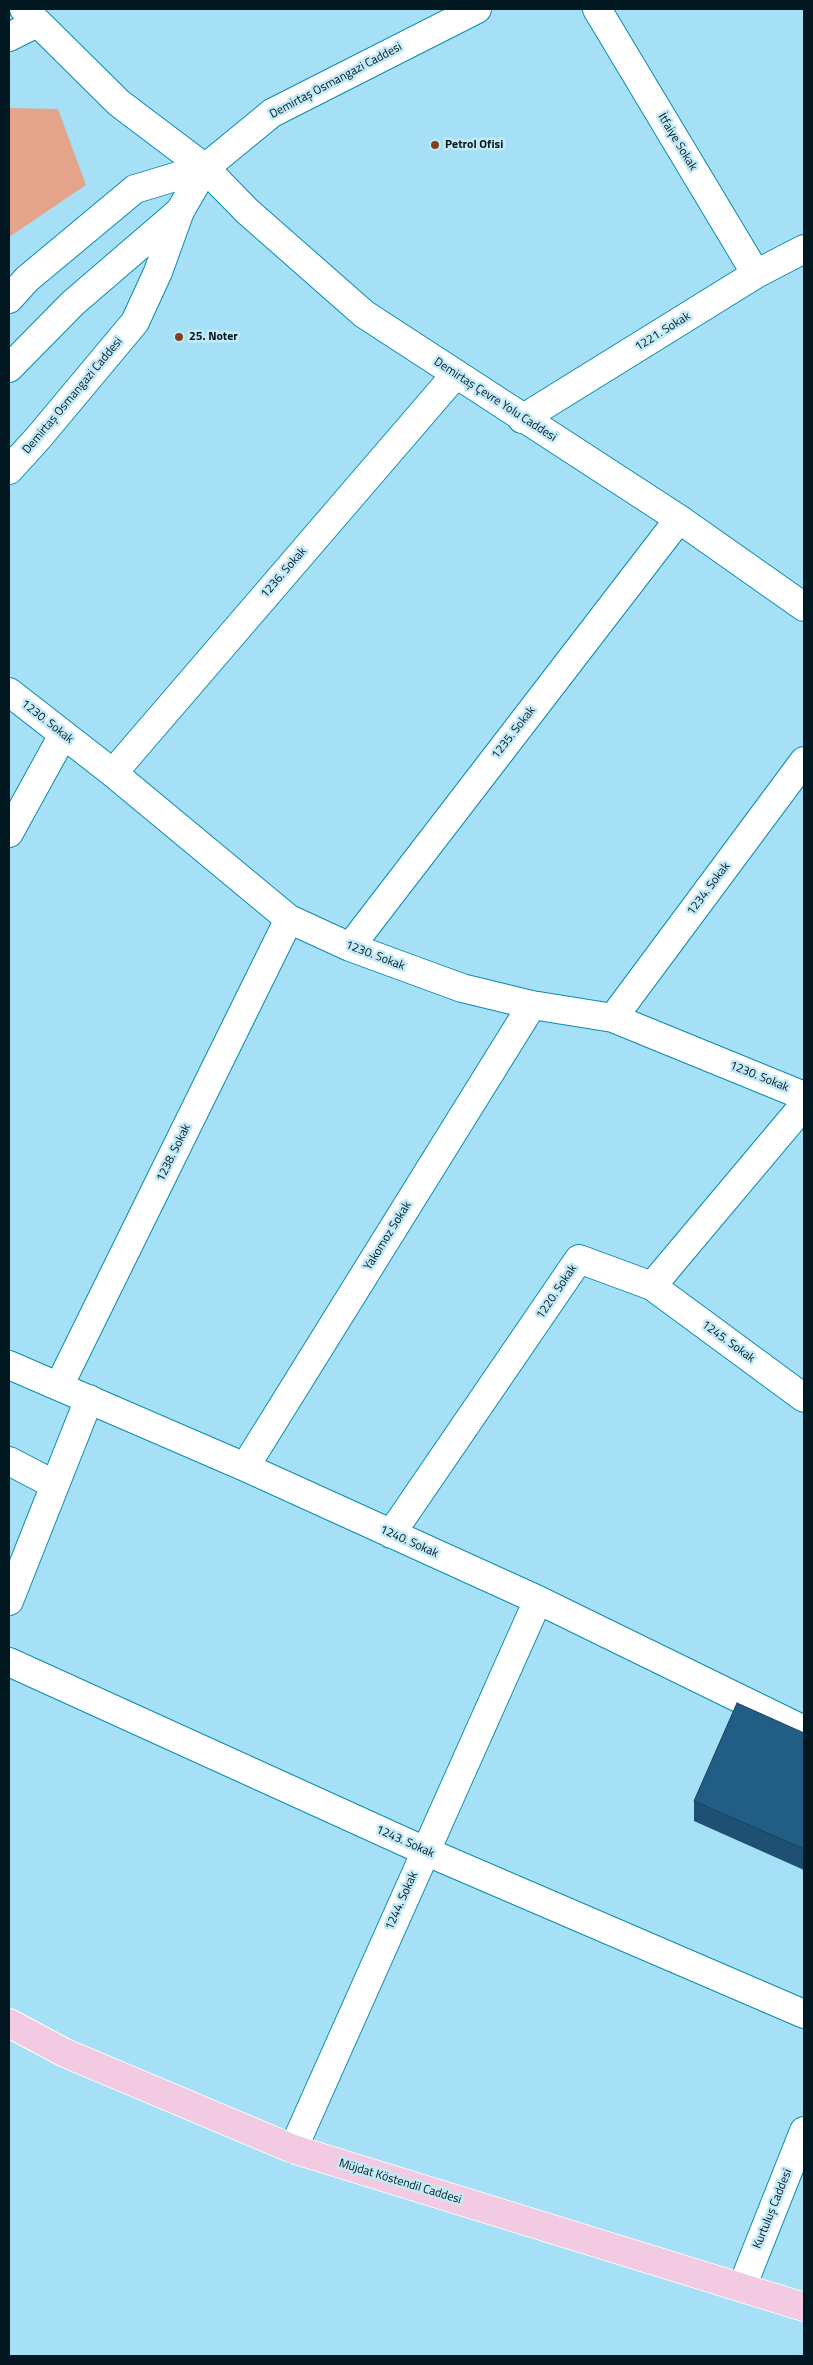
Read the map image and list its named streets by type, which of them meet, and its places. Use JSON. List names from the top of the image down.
{
  "streets": {
    "main road": ["Müjdat Köstendil Caddesi"],
    "street": [
      "Demirtaş Osmangazi Caddesi",
      "İtfaiye Sokak",
      "1221. Sokak",
      "Demirtaş Çevre Yolu Caddesi",
      "1236. Sokak",
      "1230. Sokak",
      "1235. Sokak",
      "1234. Sokak",
      "1238. Sokak",
      "Yakomoz Sokak",
      "1220. Sokak",
      "1245. Sokak",
      "1240. Sokak",
      "1243. Sokak",
      "1244. Sokak",
      "Kurtuluş Caddesi"
    ]
  },
  "crossings": [
    ["Demirtaş Osmangazi Caddesi", "Demirtaş Çevre Yolu Caddesi"],
    ["İtfaiye Sokak", "1221. Sokak"],
    ["1221. Sokak", "Demirtaş Çevre Yolu Caddesi"],
    ["Demirtaş Çevre Yolu Caddesi", "1236. Sokak"],
    ["Demirtaş Çevre Yolu Caddesi", "1235. Sokak"],
    ["1236. Sokak", "1230. Sokak"],
    ["1230. Sokak", "1235. Sokak"],
    ["1230. Sokak", "1234. Sokak"],
    ["1230. Sokak", "1238. Sokak"],
    ["1230. Sokak", "Yakomoz Sokak"],
    ["1238. Sokak", "1240. Sokak"],
    ["Yakomoz Sokak", "1240. Sokak"],
    ["1220. Sokak", "1245. Sokak"],
    ["1220. Sokak", "1240. Sokak"],
    ["1240. Sokak", "1244. Sokak"],
    ["1243. Sokak", "1244. Sokak"],
    ["1244. Sokak", "Müjdat Köstendil Caddesi"],
    ["Müjdat Köstendil Caddesi", "Kurtuluş Caddesi"]
  ],
  "places": ["Petrol Ofisi", "25. Noter"]
}
